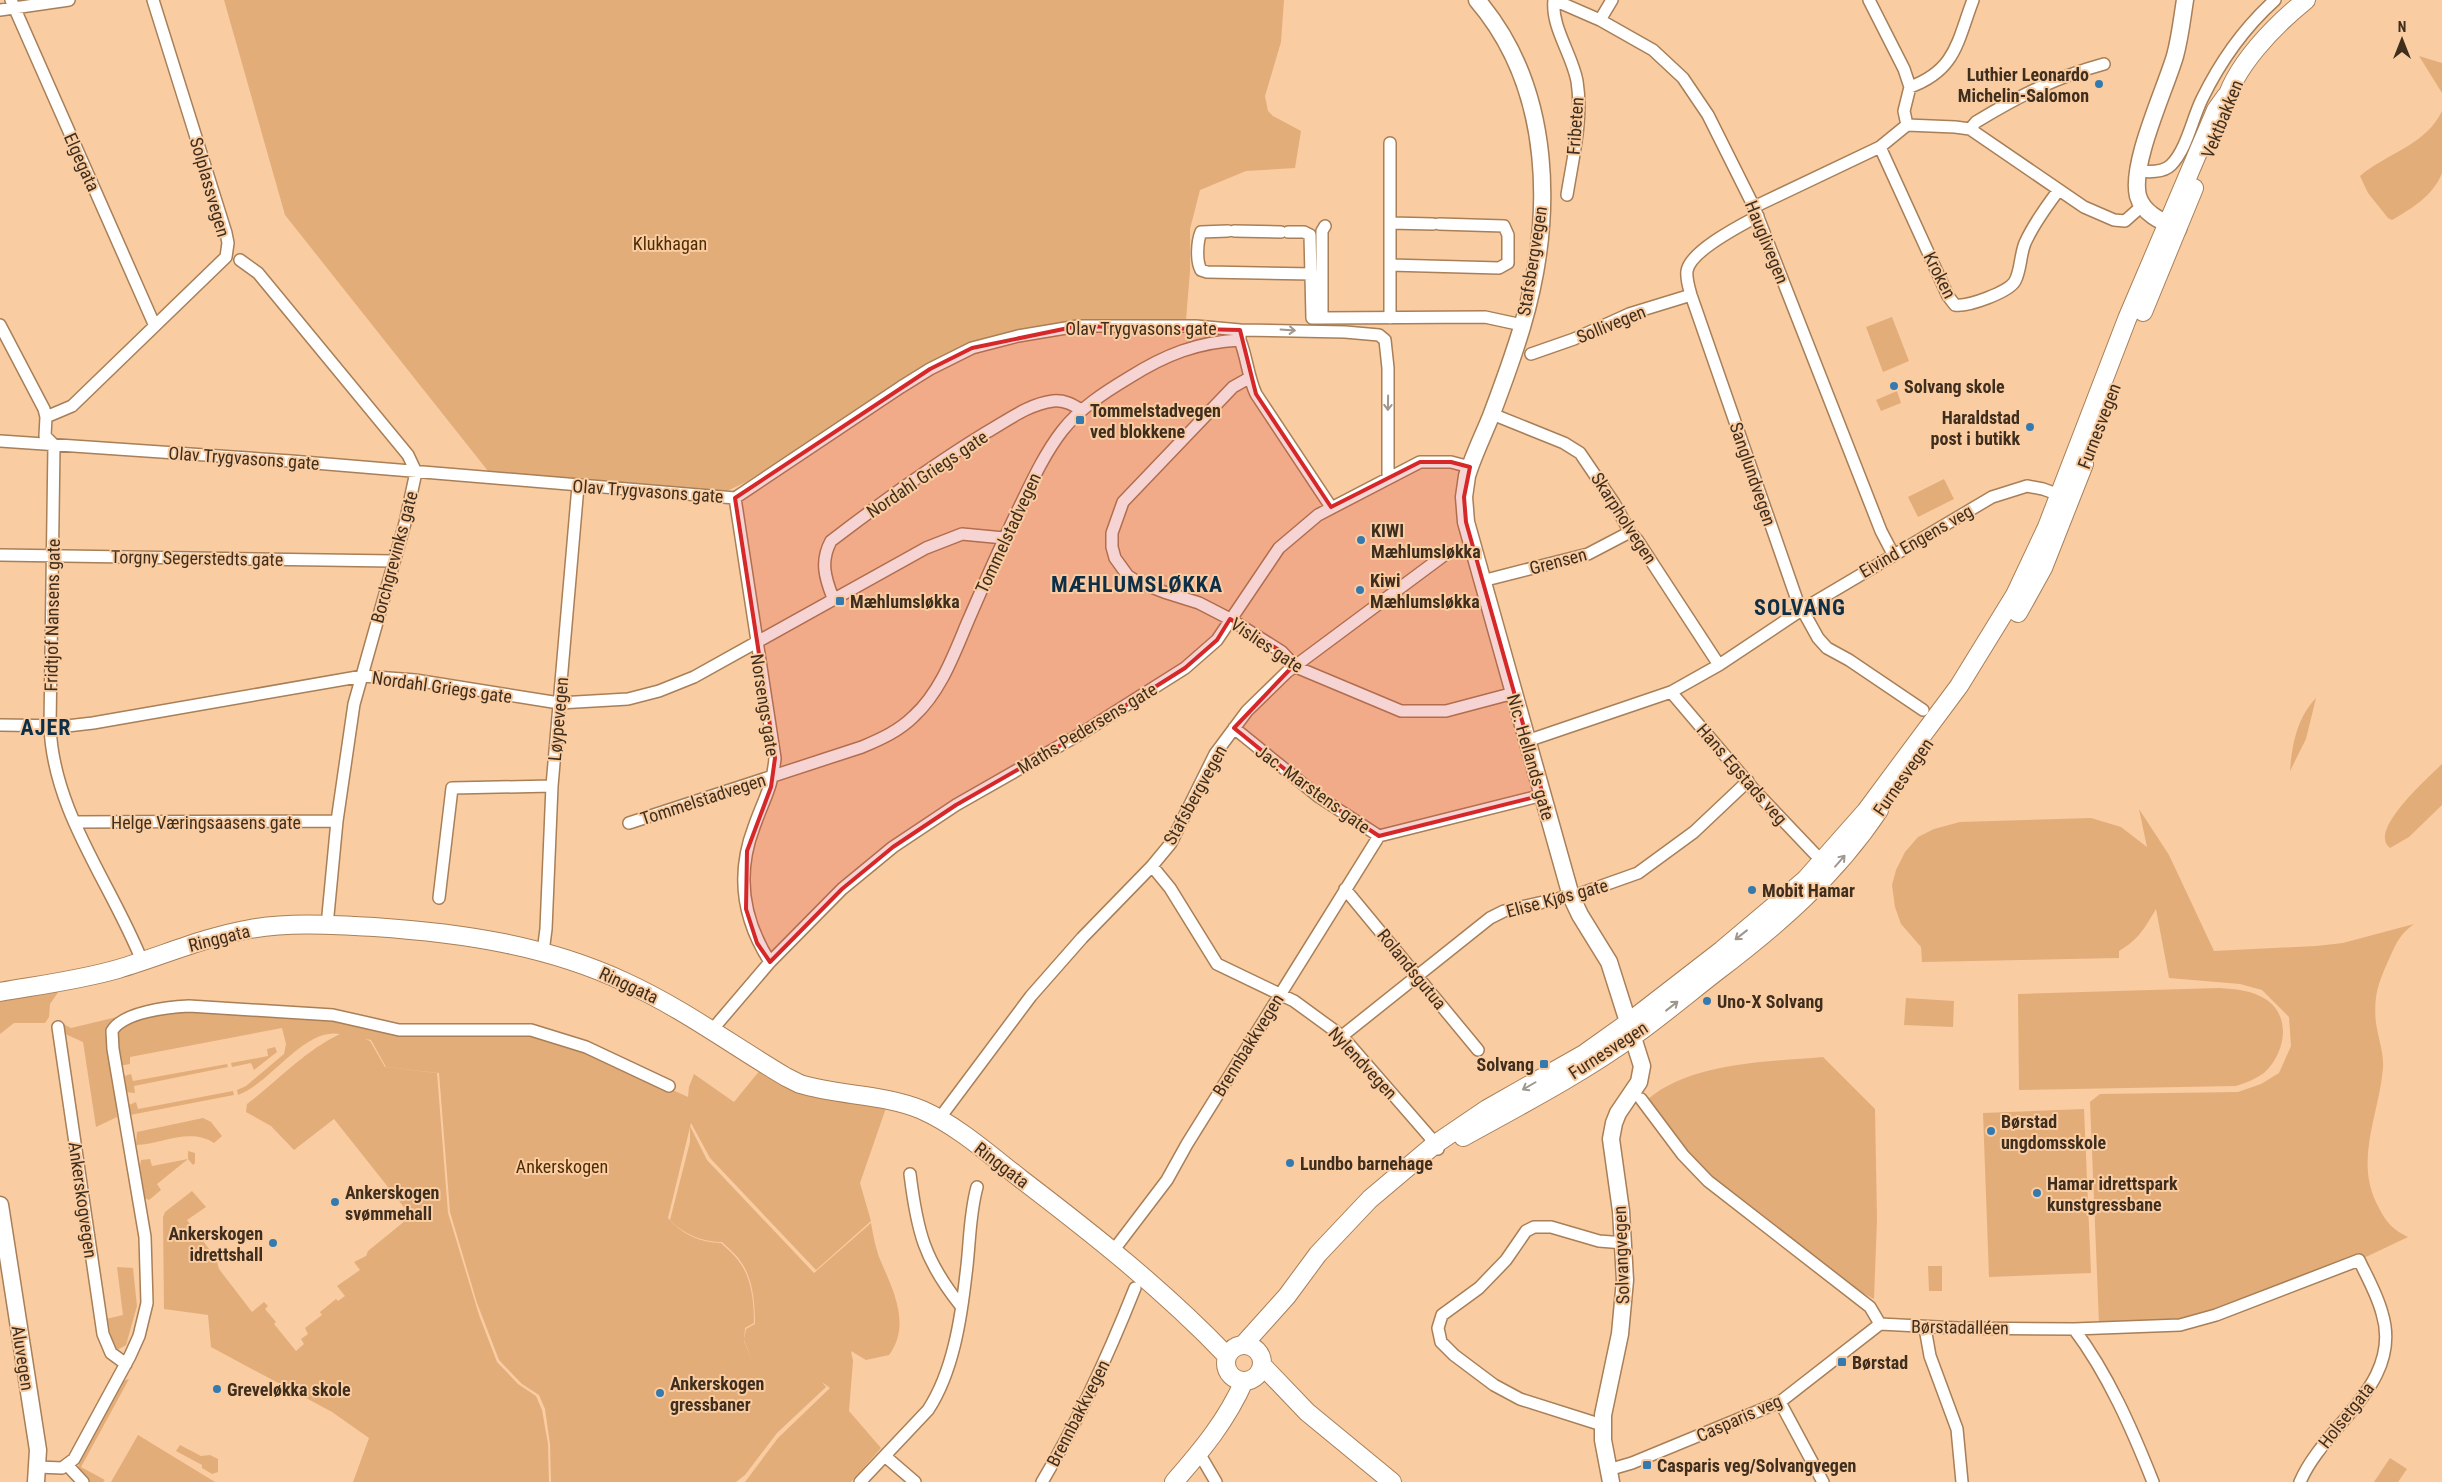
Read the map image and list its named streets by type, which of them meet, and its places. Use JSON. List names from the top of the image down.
{
  "streets": {
    "main road": [
      "Vektbakken",
      "Stafsbergvegen",
      "Furnesvegen",
      "Nic. Hellands gate",
      "Ringgata",
      "Solvangvegen",
      "Aluvegen"
    ],
    "street": [
      "Fribeten",
      "Elgegata",
      "Solplassvegen",
      "Hauglivegen",
      "Kroken",
      "Sollivegen",
      "Olav Trygvasons gate",
      "Nordahl Griegs gate",
      "Sanglundvegen",
      "Skarpholvegen",
      "Tommelstadvegen",
      "Eivind Engens veg",
      "Borchgrevinks gate",
      "Torgny Segerstedts gate",
      "Grensen",
      "Fridtjof Nansens gate",
      "Vislies gate",
      "Norsengs gate",
      "Løypevegen",
      "Maths Pedersens gate",
      "Hans Egstads veg",
      "Jac. Marstens gate",
      "Helge Væringsaasens gate",
      "Elise Kjøs gate",
      "Rolandsgutua",
      "Brennbakkvegen",
      "Nylendvegen",
      "Ankerskogvegen",
      "Børstadalléen",
      "Holsetgata",
      "Casparis veg"
    ]
  },
  "crossings": [
    ["Vektbakken", "Furnesvegen"],
    ["Fribeten", "Hauglivegen"],
    ["Elgegata", "Solplassvegen"],
    ["Solplassvegen", "Fridtjof Nansens gate"],
    ["Hauglivegen", "Sanglundvegen"],
    ["Hauglivegen", "Eivind Engens veg"],
    ["Stafsbergvegen", "Skarpholvegen"],
    ["Stafsbergvegen", "Vislies gate"],
    ["Stafsbergvegen", "Maths Pedersens gate"],
    ["Stafsbergvegen", "Nic. Hellands gate"],
    ["Stafsbergvegen", "Jac. Marstens gate"],
    ["Stafsbergvegen", "Ringgata"],
    ["Stafsbergvegen", "Nylendvegen"],
    ["Kroken", "Sanglundvegen"],
    ["Sollivegen", "Sanglundvegen"],
    ["Olav Trygvasons gate", "Tommelstadvegen"],
    ["Olav Trygvasons gate", "Borchgrevinks gate"],
    ["Olav Trygvasons gate", "Fridtjof Nansens gate"],
    ["Olav Trygvasons gate", "Norsengs gate"],
    ["Olav Trygvasons gate", "Løypevegen"],
    ["Furnesvegen", "Eivind Engens veg"],
    ["Furnesvegen", "Nic. Hellands gate"],
    ["Furnesvegen", "Ringgata"],
    ["Furnesvegen", "Nylendvegen"],
    ["Furnesvegen", "Solvangvegen"],
    ["Nordahl Griegs gate", "Tommelstadvegen"],
    ["Nordahl Griegs gate", "Borchgrevinks gate"],
    ["Nordahl Griegs gate", "Fridtjof Nansens gate"],
    ["Nordahl Griegs gate", "Norsengs gate"],
    ["Nordahl Griegs gate", "Løypevegen"],
    ["Sanglundvegen", "Eivind Engens veg"],
    ["Skarpholvegen", "Eivind Engens veg"],
    ["Skarpholvegen", "Grensen"],
    ["Tommelstadvegen", "Norsengs gate"],
    ["Eivind Engens veg", "Nic. Hellands gate"],
    ["Eivind Engens veg", "Hans Egstads veg"],
    ["Borchgrevinks gate", "Torgny Segerstedts gate"],
    ["Borchgrevinks gate", "Helge Væringsaasens gate"],
    ["Torgny Segerstedts gate", "Fridtjof Nansens gate"],
    ["Grensen", "Nic. Hellands gate"],
    ["Fridtjof Nansens gate", "Helge Væringsaasens gate"],
    ["Fridtjof Nansens gate", "Ringgata"],
    ["Vislies gate", "Maths Pedersens gate"],
    ["Vislies gate", "Nic. Hellands gate"],
    ["Norsengs gate", "Maths Pedersens gate"],
    ["Løypevegen", "Ringgata"],
    ["Maths Pedersens gate", "Nic. Hellands gate"],
    ["Maths Pedersens gate", "Ringgata"],
    ["Nic. Hellands gate", "Jac. Marstens gate"],
    ["Nic. Hellands gate", "Elise Kjøs gate"],
    ["Nic. Hellands gate", "Solvangvegen"],
    ["Hans Egstads veg", "Elise Kjøs gate"],
    ["Jac. Marstens gate", "Brennbakkvegen"],
    ["Elise Kjøs gate", "Rolandsgutua"],
    ["Elise Kjøs gate", "Nylendvegen"],
    ["Ringgata", "Brennbakkvegen"],
    ["Rolandsgutua", "Brennbakkvegen"],
    ["Brennbakkvegen", "Nylendvegen"],
    ["Solvangvegen", "Casparis veg"],
    ["Børstadalléen", "Holsetgata"],
    ["Børstadalléen", "Casparis veg"]
  ],
  "districts": ["MÆHLUMSLØKKA", "SOLVANG", "AJER"],
  "parks": ["Klukhagan", "Ankerskogen"],
  "places": {
    "other": [
      "Luthier Leonardo Michelin-Salomon",
      "Solvang skole",
      "Haraldstad post i butikk",
      "KIWI Mæhlumsløkka",
      "Kiwi Mæhlumsløkka",
      "Mobit Hamar",
      "Uno-X Solvang",
      "Børstad ungdomsskole",
      "Lundbo barnehage",
      "Hamar idrettspark kunstgressbane",
      "Ankerskogen svømmehall",
      "Ankerskogen idrettshall",
      "Greveløkka skole",
      "Ankerskogen gressbaner"
    ],
    "transit": [
      "Tommelstadvegen ved blokkene",
      "Mæhlumsløkka",
      "Solvang",
      "Børstad",
      "Casparis veg/Solvangvegen"
    ]
  },
  "north": "top"
}
